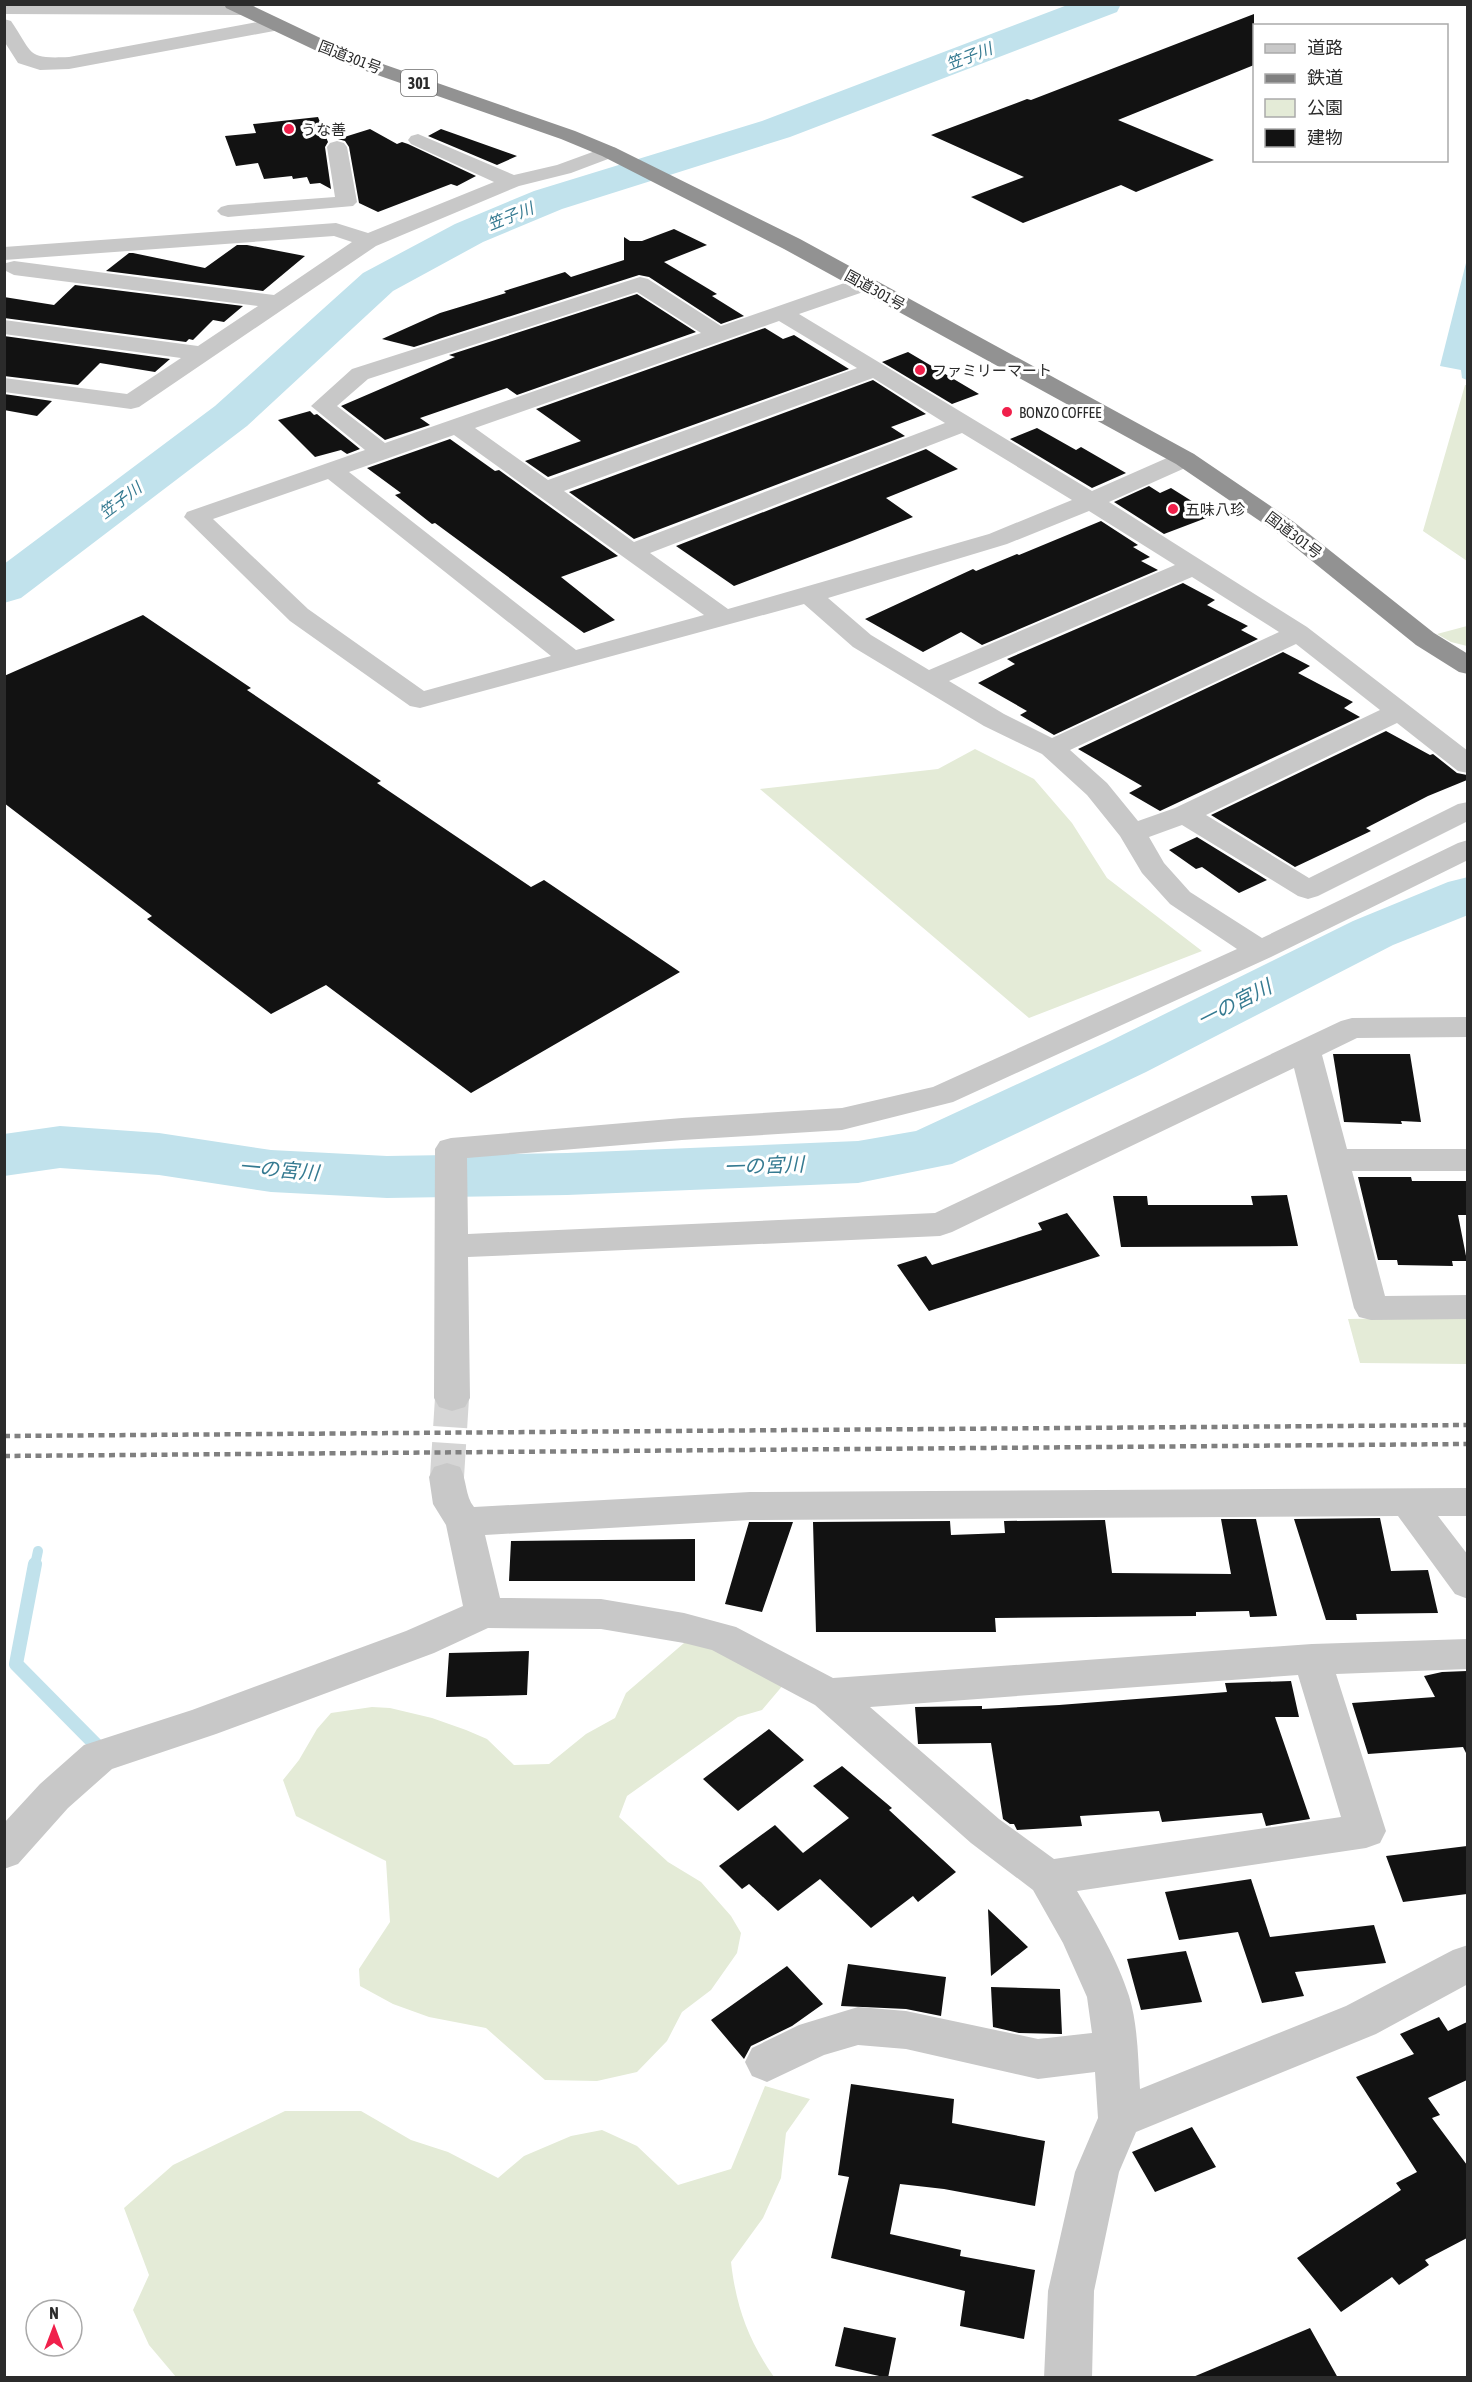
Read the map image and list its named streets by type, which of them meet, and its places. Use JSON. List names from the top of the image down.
{
  "streets": {
    "highway": ["国道301号", "301"]
  },
  "water": ["笠子川", "一の宮川"],
  "places": [
    "うな善",
    "ファミリーマート",
    "BONZO COFFEE",
    "五味八珍"
  ],
  "legend": [
    "道路",
    "鉄道",
    "公園",
    "建物"
  ],
  "north": "top"
}
